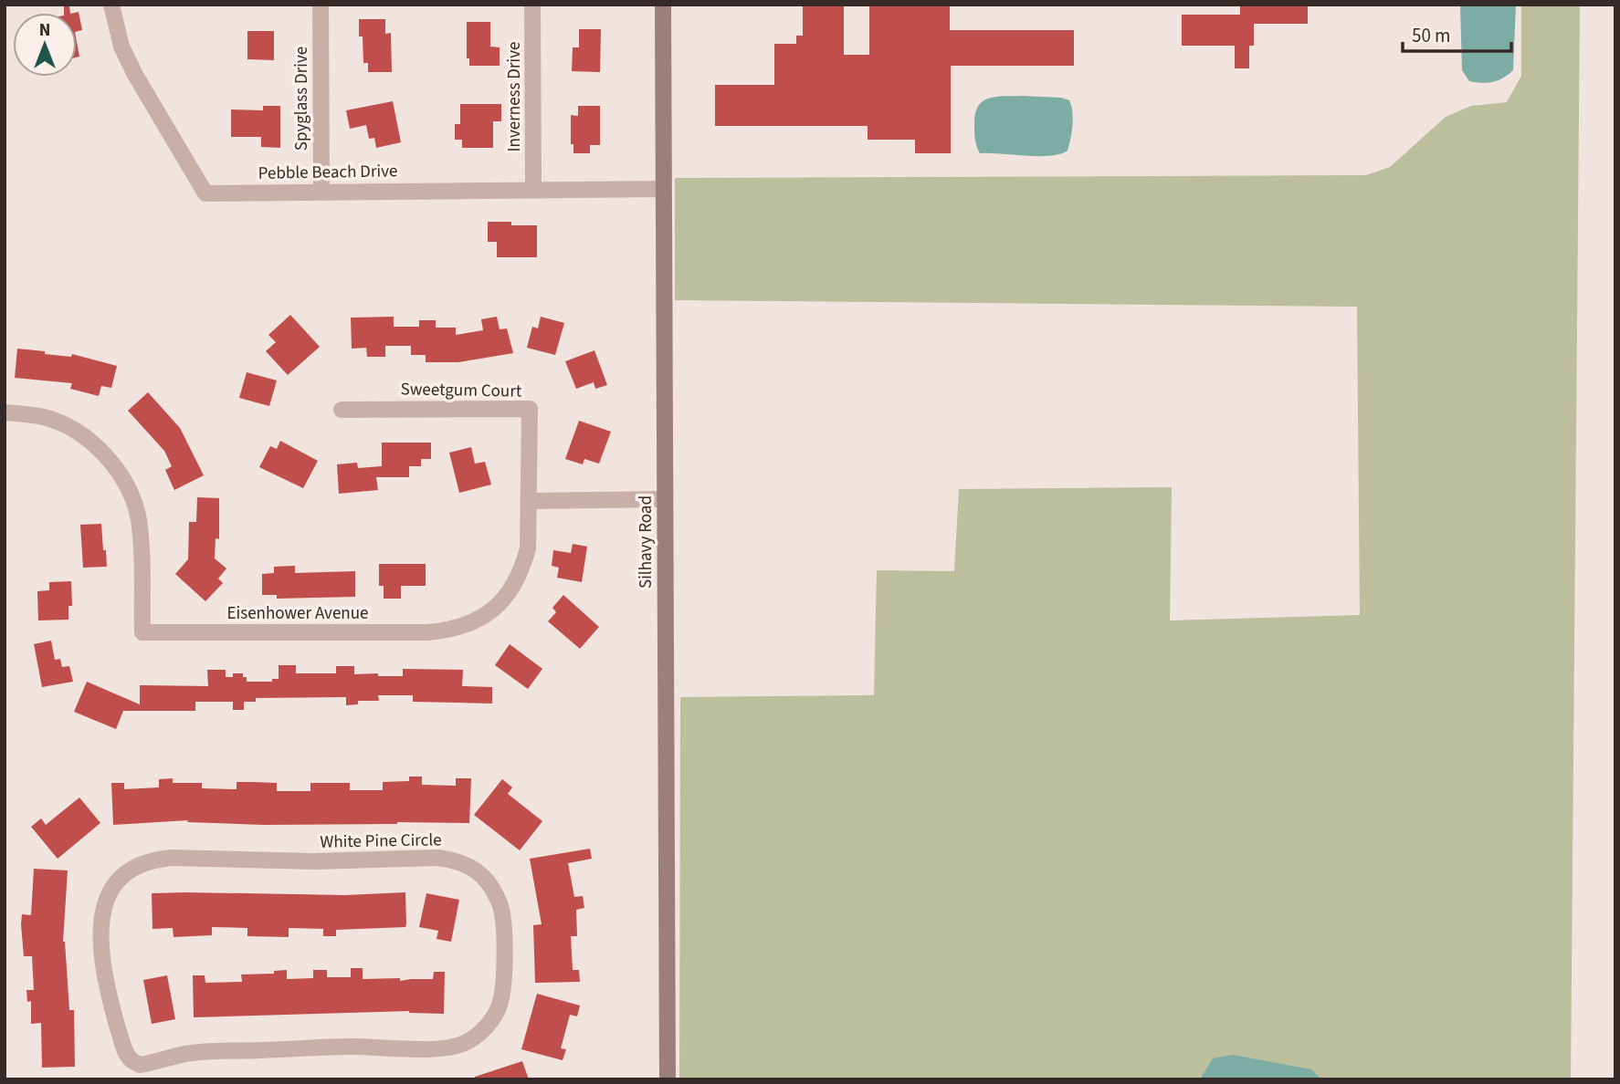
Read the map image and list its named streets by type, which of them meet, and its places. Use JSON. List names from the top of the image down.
{
  "streets": {
    "street": [
      "Inverness Drive",
      "Spyglass Drive",
      "Pebble Beach Drive",
      "Sweetgum Court",
      "Silhavy Road",
      "Eisenhower Avenue",
      "White Pine Circle"
    ]
  },
  "crossings": [
    ["Inverness Drive", "Pebble Beach Drive"],
    ["Spyglass Drive", "Pebble Beach Drive"],
    ["Pebble Beach Drive", "Silhavy Road"],
    ["Sweetgum Court", "Eisenhower Avenue"]
  ],
  "scale_bar": "50 m",
  "north": "top"
}
